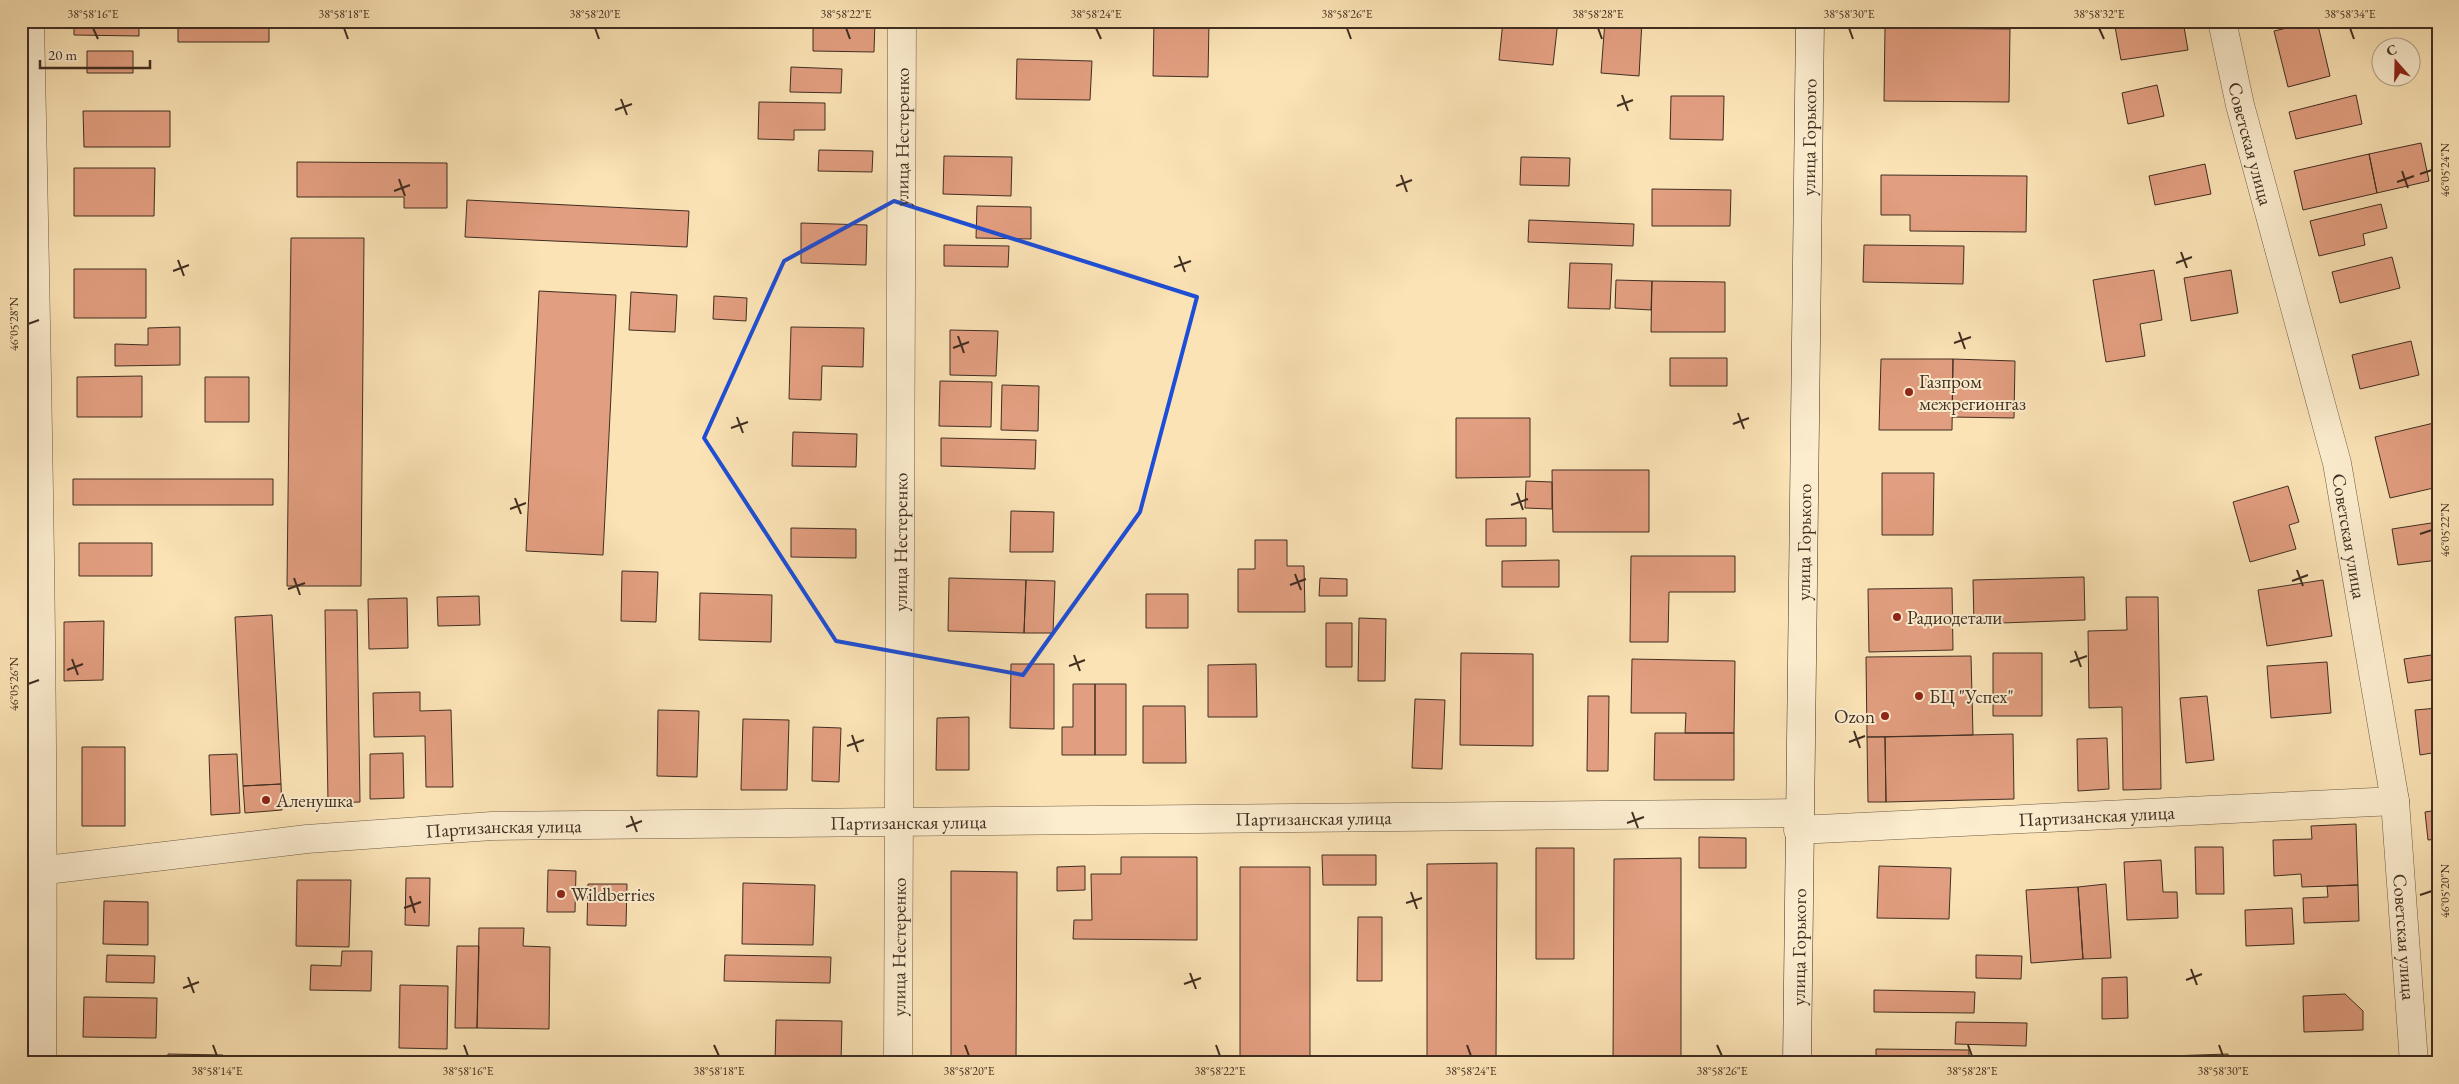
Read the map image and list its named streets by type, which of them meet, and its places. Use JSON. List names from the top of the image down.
{
  "streets": {
    "street": [
      "улица Нестеренко",
      "улица Горького",
      "Советская улица",
      "Партизанская улица"
    ]
  },
  "crossings": [
    ["улица Нестеренко", "Партизанская улица"],
    ["улица Горького", "Партизанская улица"],
    ["Советская улица", "Партизанская улица"]
  ],
  "places": [
    "Газпром межрегионгаз",
    "Радиодетали",
    "БЦ \"Успех\"",
    "Ozon",
    "Аленушка",
    "Wildberries"
  ],
  "scale_bar": "20 m",
  "north": "top",
  "coordinates": [
    "38°58'16\"E",
    "38°58'18\"E",
    "38°58'20\"E",
    "38°58'22\"E",
    "38°58'24\"E",
    "38°58'26\"E",
    "38°58'28\"E",
    "38°58'30\"E",
    "38°58'32\"E",
    "38°58'34\"E",
    "46°05'24\"N",
    "46°05'28\"N",
    "46°05'22\"N",
    "46°05'26\"N",
    "46°05'20\"N",
    "38°58'14\"E"
  ]
}
